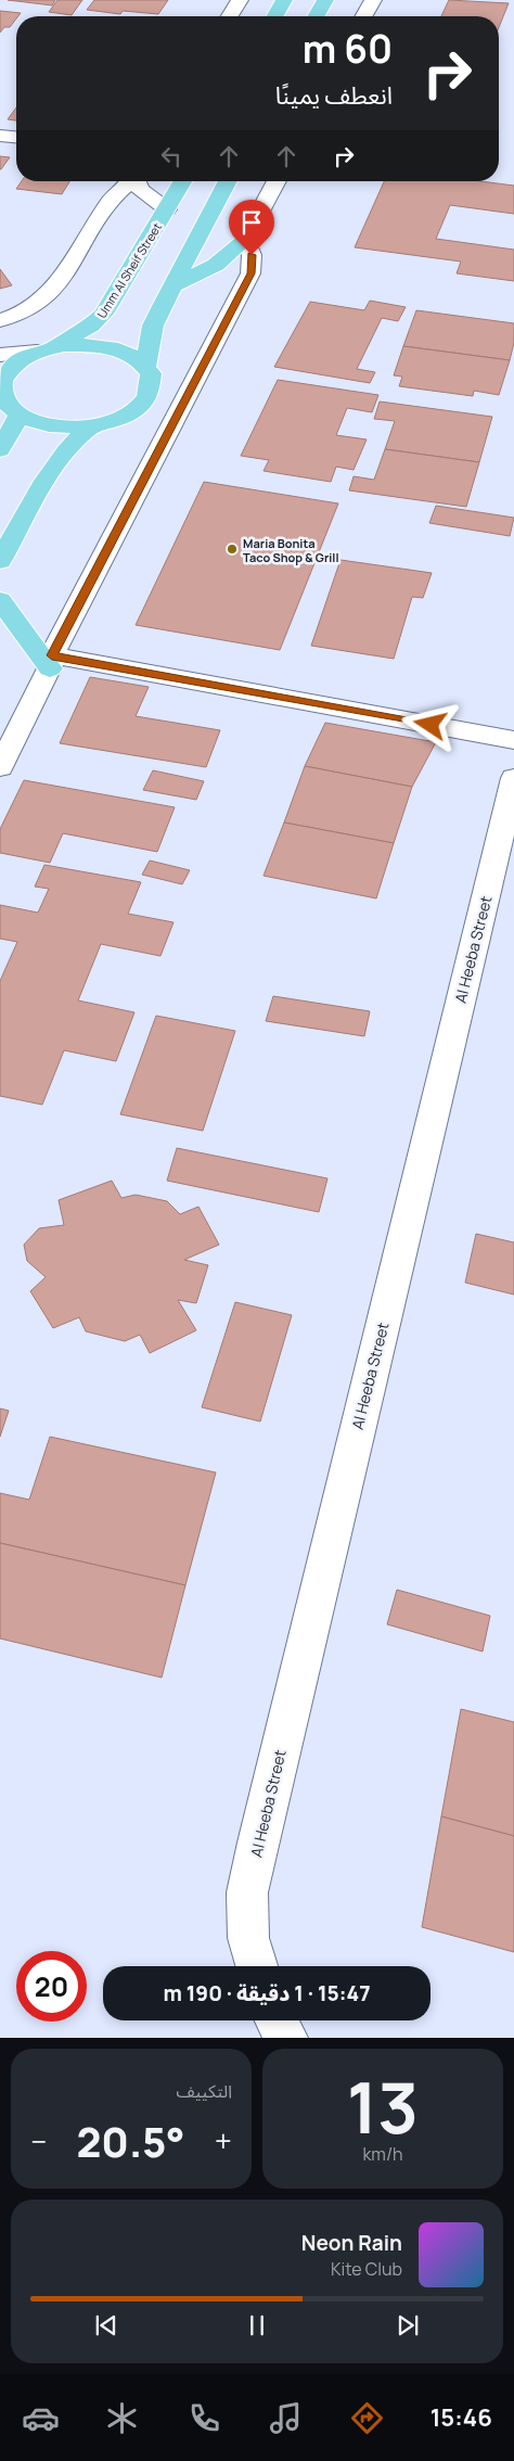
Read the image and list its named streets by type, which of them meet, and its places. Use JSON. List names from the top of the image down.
{
  "streets": {
    "main road": ["Umm Al Sheif Street"],
    "street": ["Al Heeba Street"]
  },
  "places": ["Maria Bonita Taco Shop & Grill"],
  "page": {
    "turn": ["60 m", "انعطف يمينًا"],
    "limit": "20",
    "trip": "15:47 · 1 دقيقة · 190 m",
    "tile": [
      ["13", "km/h"],
      "التكييف"
    ],
    "heat": ["−", "20.5°", "+"],
    "song": ["Neon Rain", "Kite Club"],
    "tabs": "15:46"
  }
}
